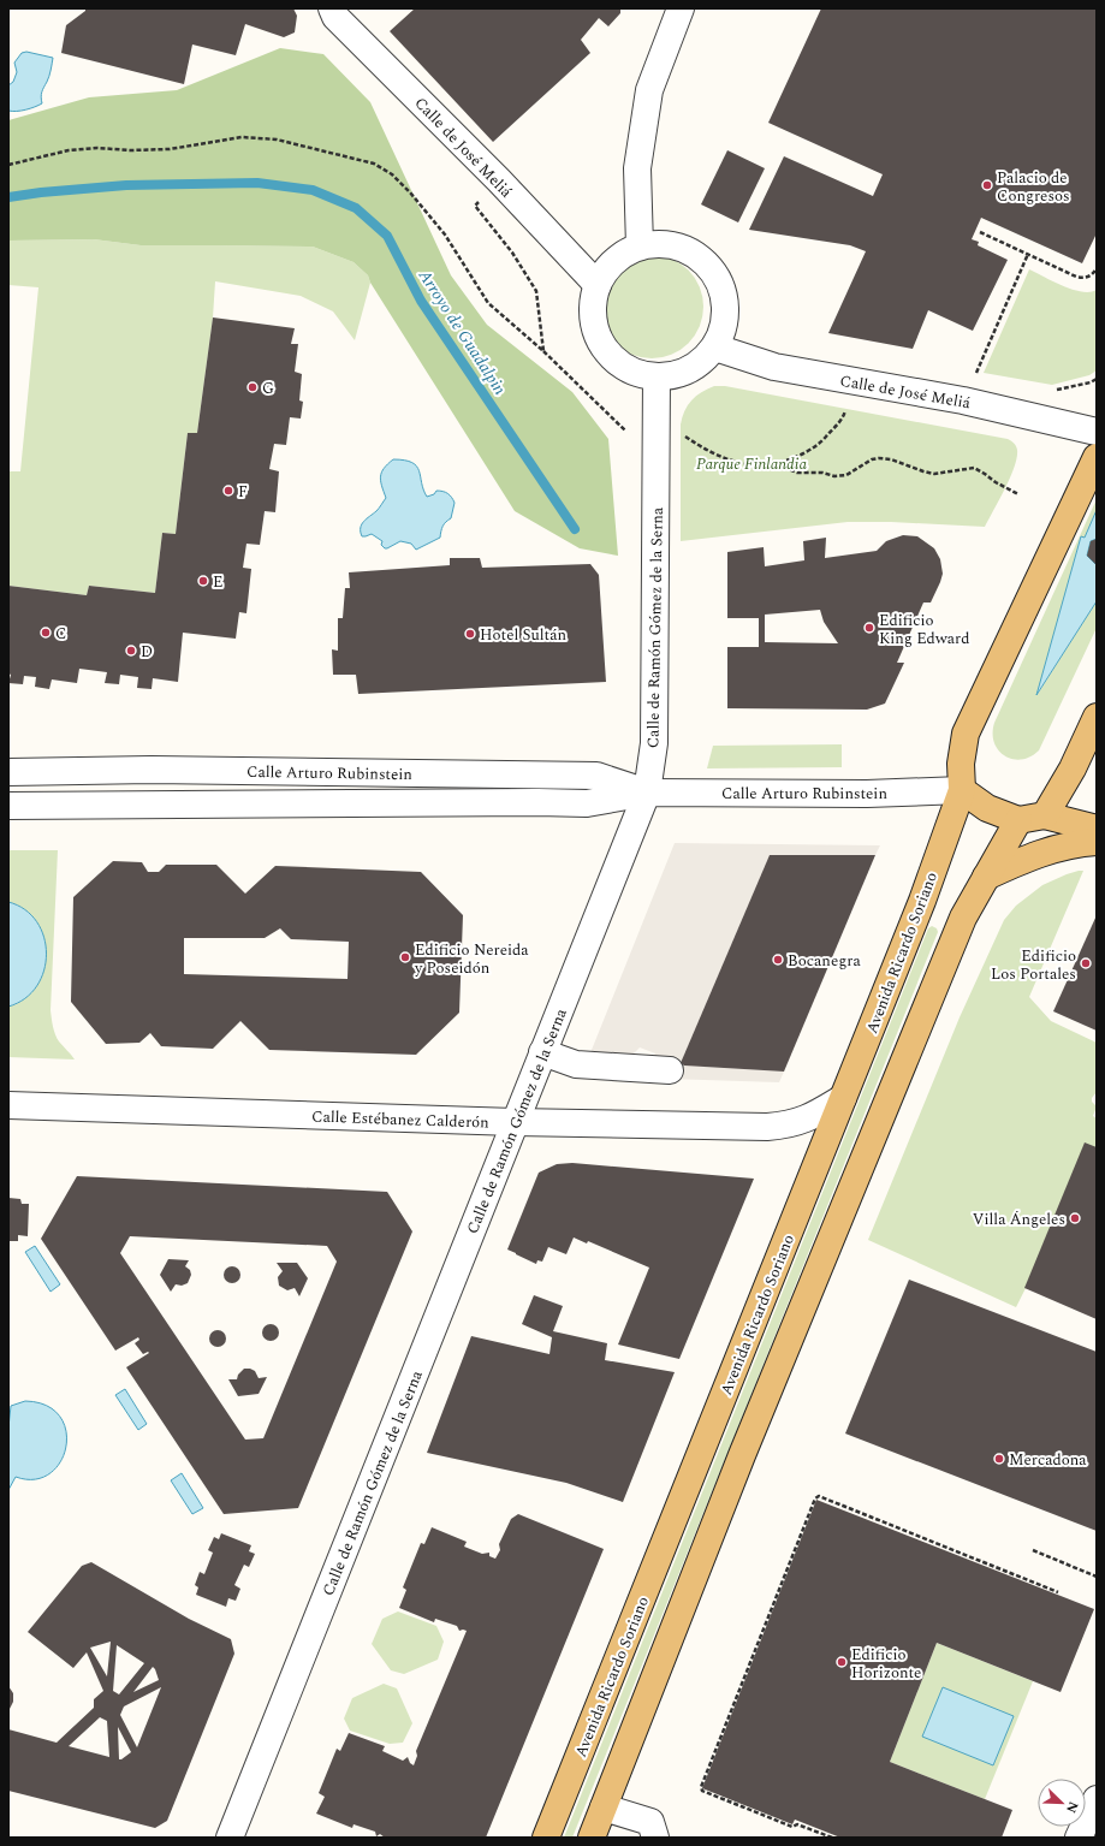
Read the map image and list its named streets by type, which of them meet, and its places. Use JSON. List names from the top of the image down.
{
  "streets": {
    "main road": ["Avenida Ricardo Soriano"],
    "street": [
      "Calle de José Meliá",
      "Calle de Ramón Gómez de la Serna",
      "Calle Arturo Rubinstein",
      "Calle Estébanez Calderón"
    ]
  },
  "crossings": [
    ["Calle de José Meliá", "Calle de Ramón Gómez de la Serna"],
    ["Calle de Ramón Gómez de la Serna", "Calle Arturo Rubinstein"],
    ["Calle de Ramón Gómez de la Serna", "Calle Estébanez Calderón"],
    ["Calle Arturo Rubinstein", "Avenida Ricardo Soriano"],
    ["Avenida Ricardo Soriano", "Calle Estébanez Calderón"]
  ],
  "water": ["Arroyo de Guadalpin"],
  "parks": ["Parque Finlandia"],
  "places": [
    "Palacio de Congresos",
    "G",
    "F",
    "E",
    "Edificio King Edward",
    "C",
    "Hotel Sultán",
    "D",
    "Edificio Nereida y Poseidón",
    "Bocanegra",
    "Edificio Los Portales",
    "Villa Ángeles",
    "Mercadona",
    "Edificio Horizonte"
  ],
  "north": "bottom right"
}
